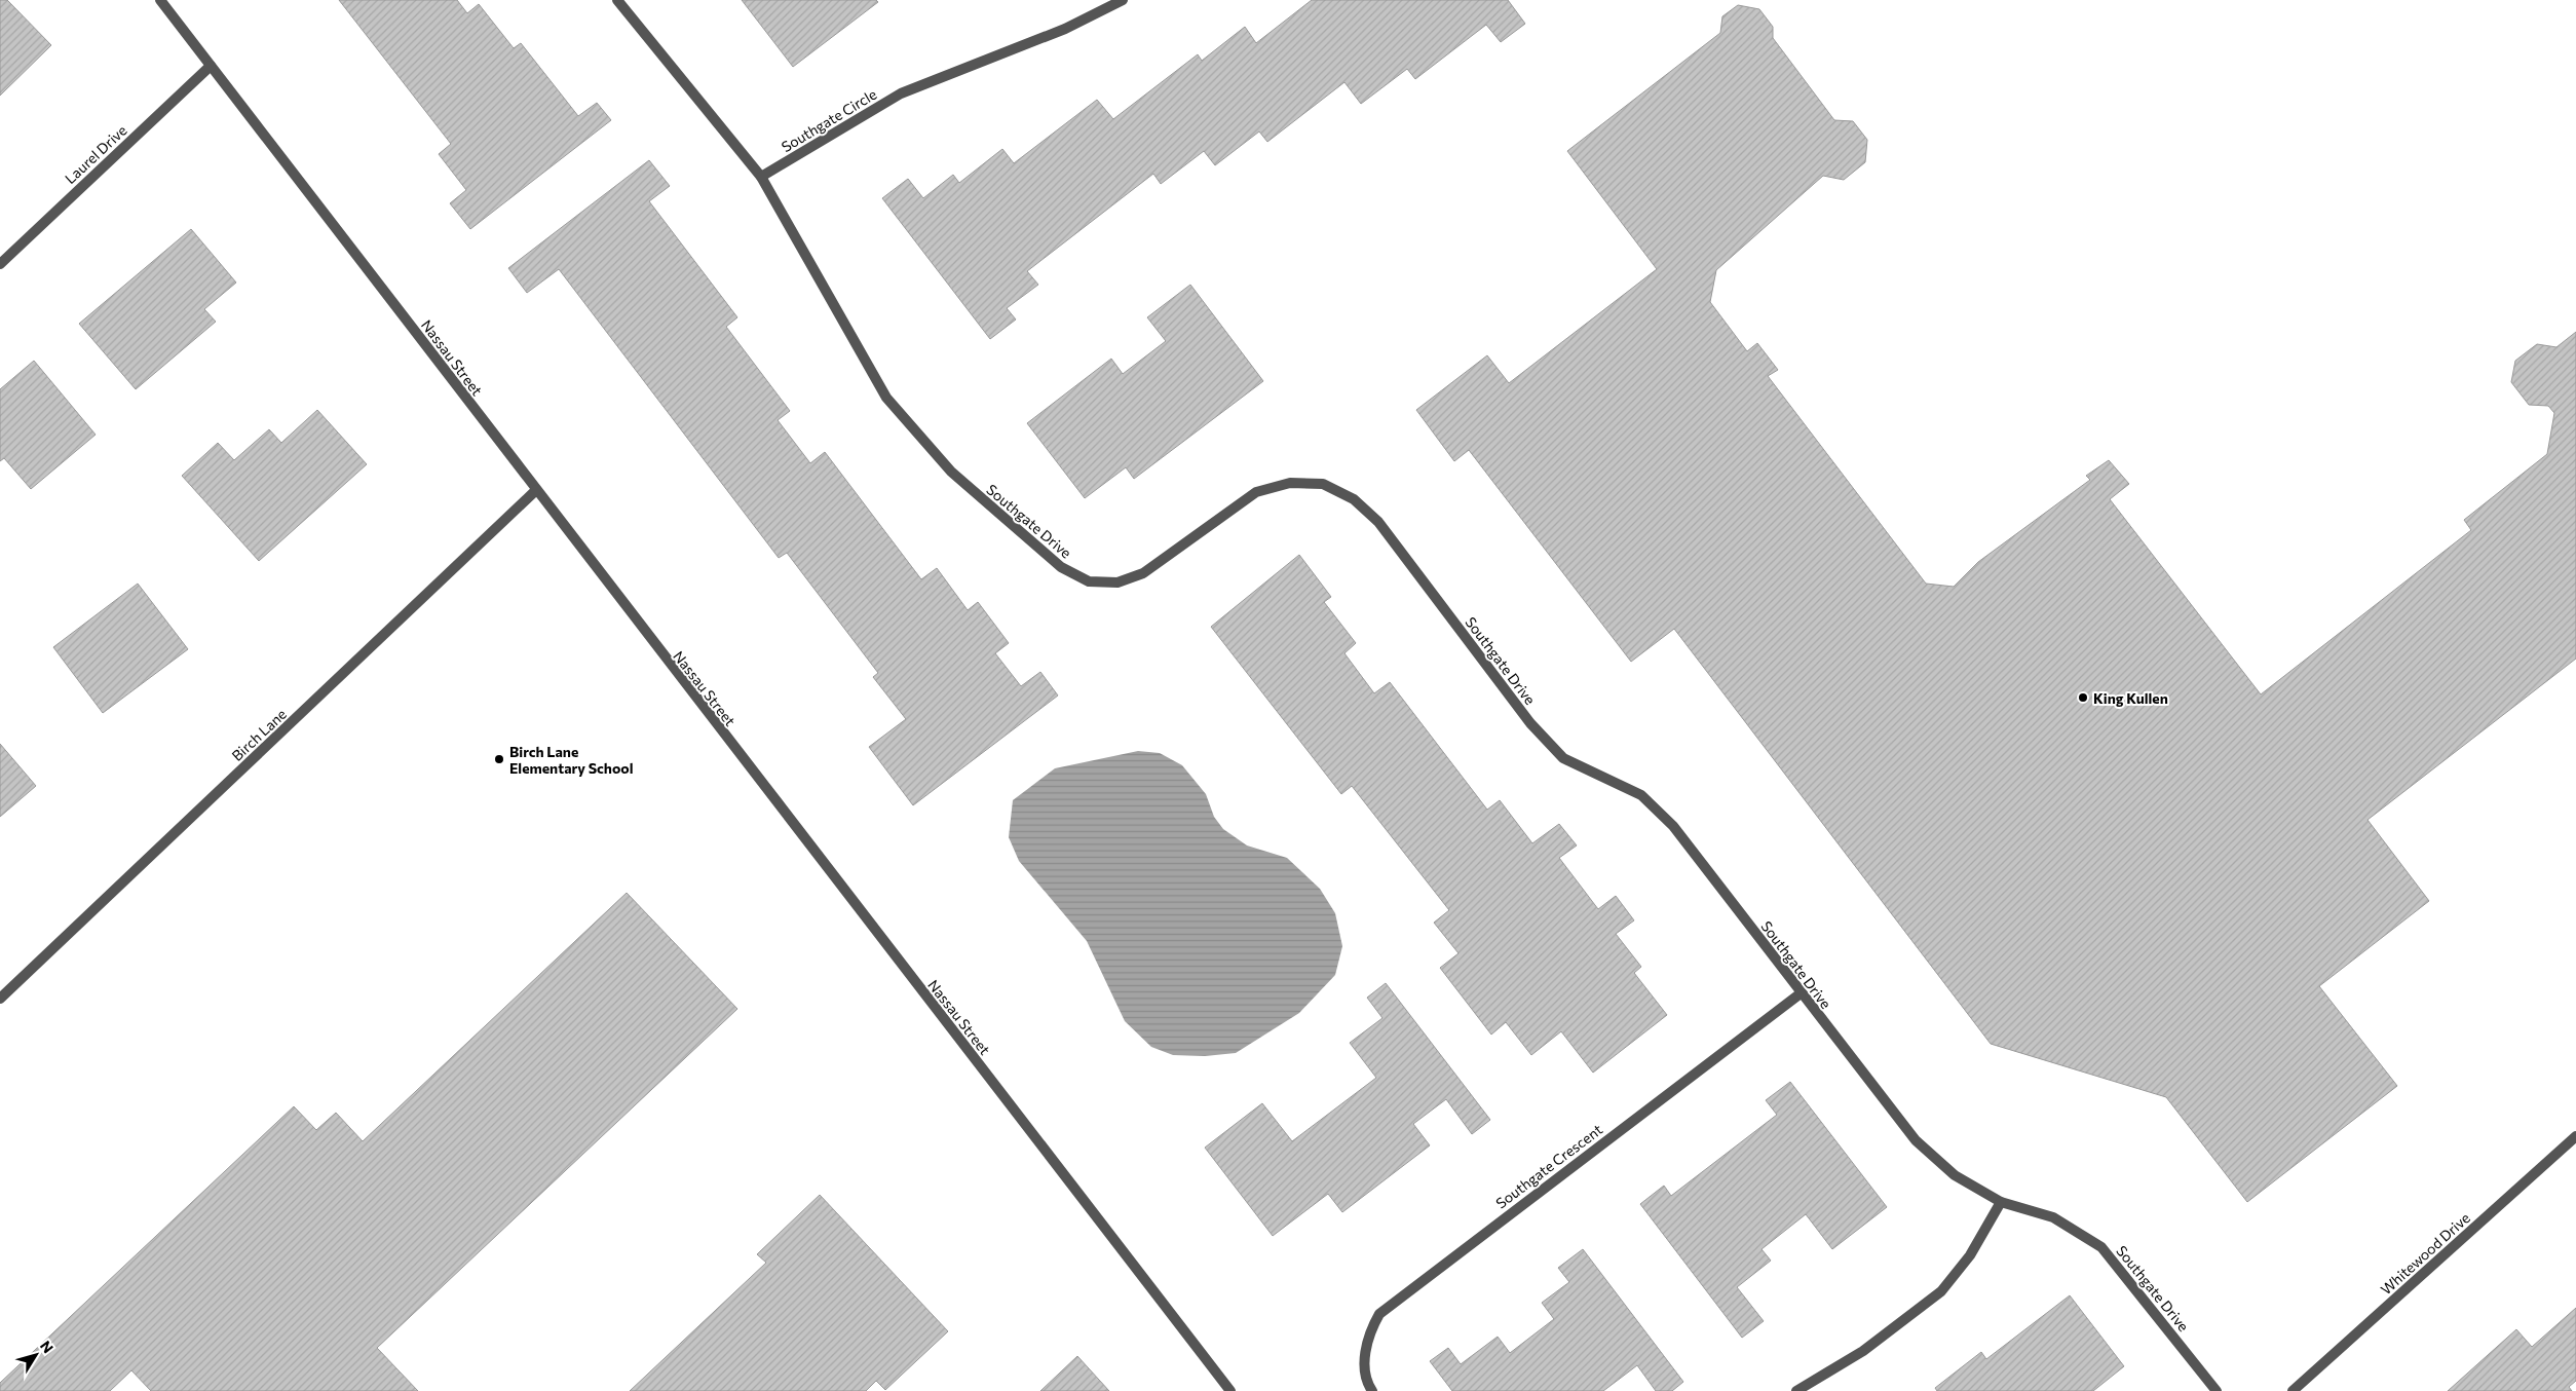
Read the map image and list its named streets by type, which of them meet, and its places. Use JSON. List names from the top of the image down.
{
  "streets": {
    "street": [
      "Southgate Circle",
      "Laurel Drive",
      "Nassau Street",
      "Southgate Drive",
      "Birch Lane",
      "Southgate Crescent",
      "Whitewood Drive"
    ]
  },
  "crossings": [
    ["Southgate Circle", "Southgate Drive"],
    ["Laurel Drive", "Nassau Street"],
    ["Nassau Street", "Birch Lane"],
    ["Southgate Drive", "Southgate Crescent"]
  ],
  "places": ["King Kullen", "Birch Lane Elementary School"],
  "north": "top right"
}
